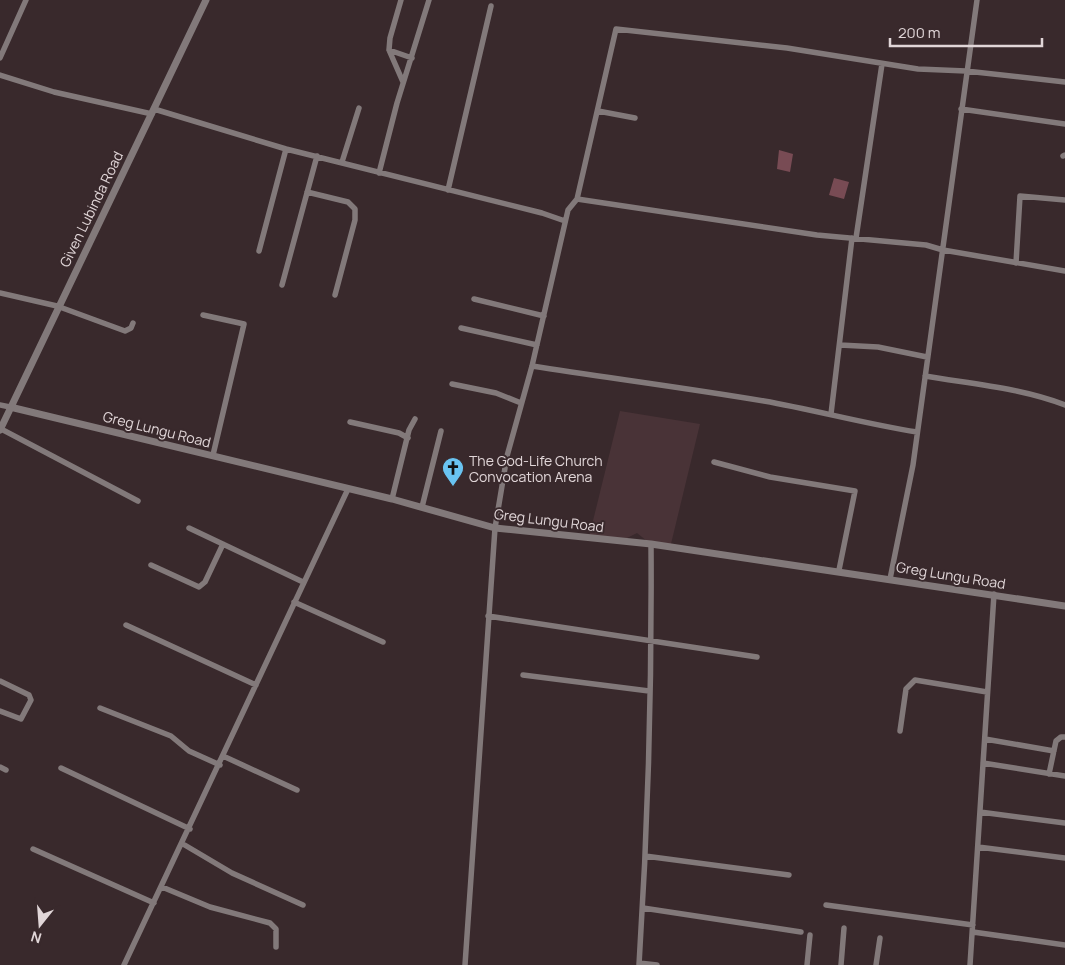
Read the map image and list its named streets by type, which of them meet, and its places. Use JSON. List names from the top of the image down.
{
  "streets": {
    "street": ["Given Lubinda Road", "Greg Lungu Road"]
  },
  "crossings": [
    ["Given Lubinda Road", "Greg Lungu Road"]
  ],
  "places": {
    "church": ["The God-Life Church Convocation Arena"]
  },
  "scale_bar": "200 m",
  "north": "bottom"
}
